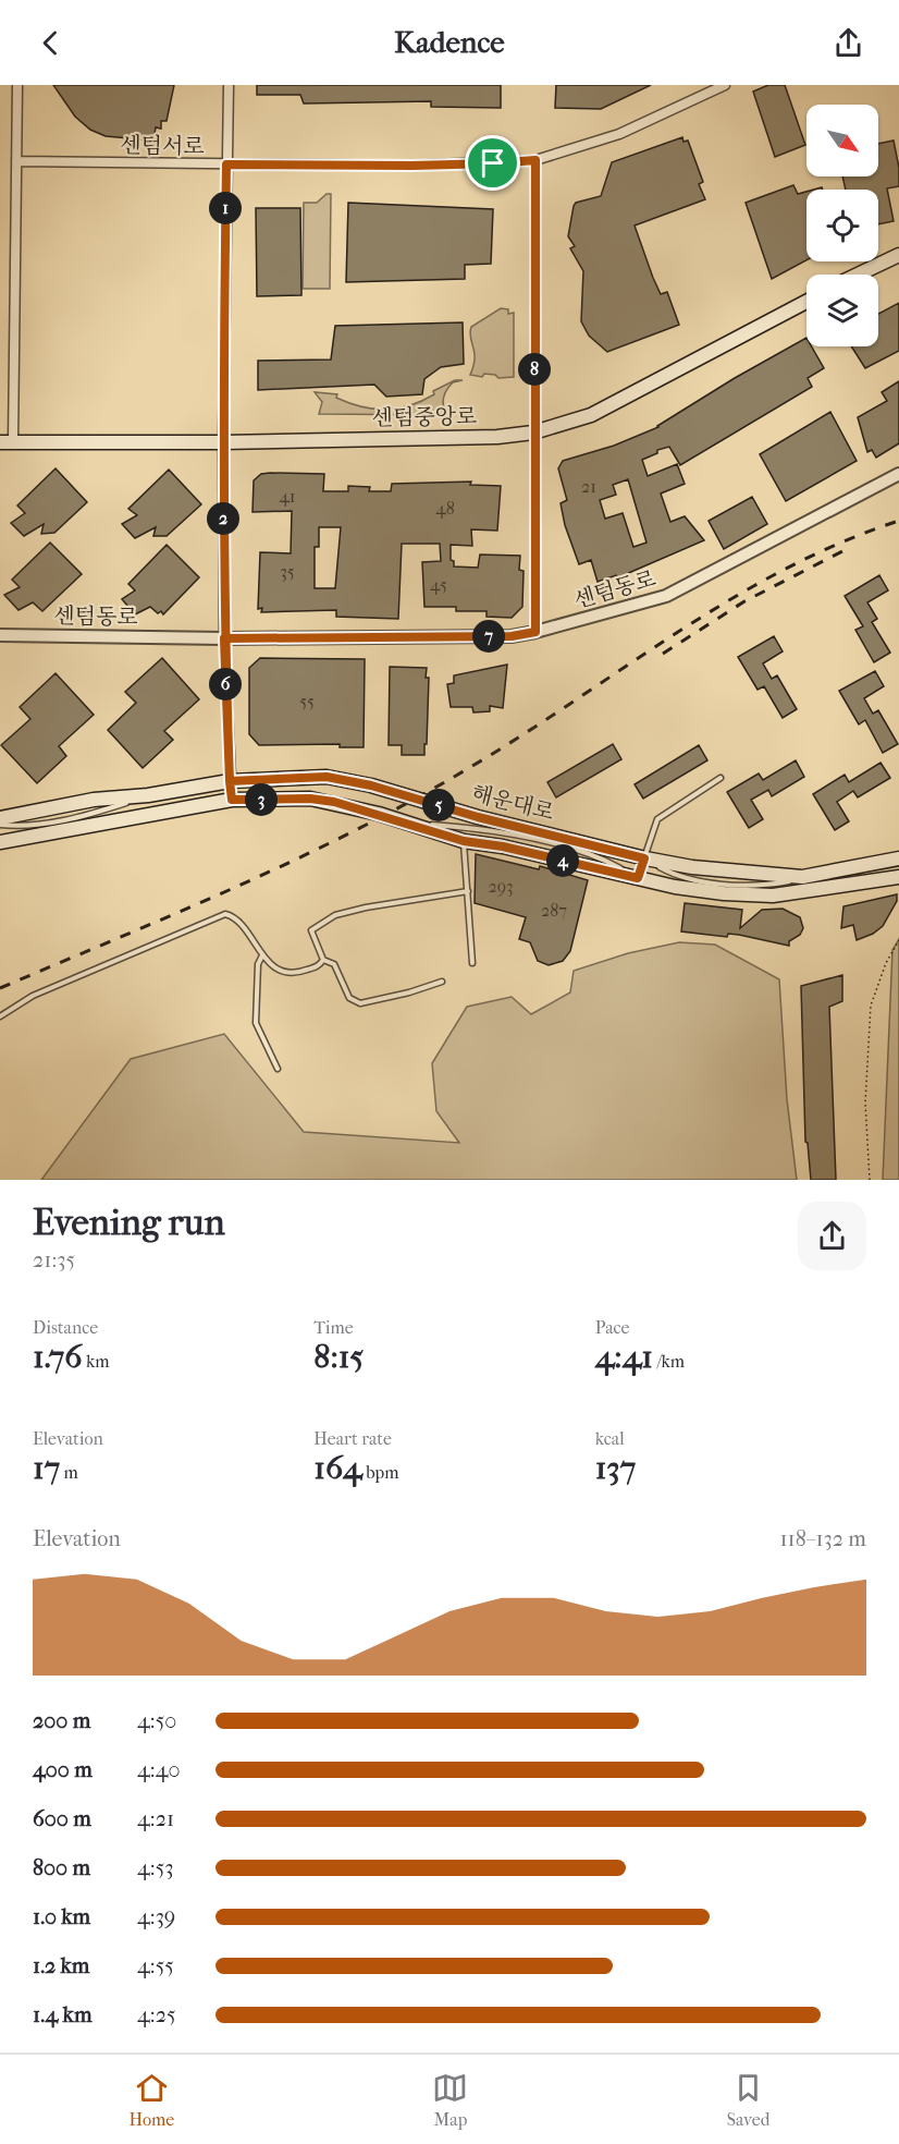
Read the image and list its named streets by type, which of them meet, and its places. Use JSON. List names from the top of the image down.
{
  "streets": {
    "main road": ["센텀중앙로", "해운대로"],
    "street": ["센텀서로", "센텀동로"]
  },
  "house_numbers": [
    "21",
    "41",
    "48",
    "35",
    "45",
    "55",
    "293",
    "287"
  ],
  "north": "bottom right",
  "page": {
    "header": "Kadence",
    "pins": [
      "1",
      "8",
      "2",
      "7",
      "6",
      "3",
      "5",
      "4"
    ],
    "heading": ["Evening run", "21:35"],
    "stats": [
      ["Distance", "1.76 km"],
      ["Time", "8:15"],
      ["Pace", "4:41 /km"],
      ["Elevation", "17 m"],
      ["Heart rate", "164 bpm"],
      ["kcal", "137"]
    ],
    "chart": ["Elevation", "118–132 m"],
    "list": [
      {
        "name": "200 m",
        "note": "4:50"
      },
      {
        "name": "400 m",
        "note": "4:40"
      },
      {
        "name": "600 m",
        "note": "4:21"
      },
      {
        "name": "800 m",
        "note": "4:53"
      },
      {
        "name": "1.0 km",
        "note": "4:39"
      },
      {
        "name": "1.2 km",
        "note": "4:55"
      },
      {
        "name": "1.4 km",
        "note": "4:25"
      }
    ],
    "tabs": ["Home", "Map", "Saved"]
  }
}
